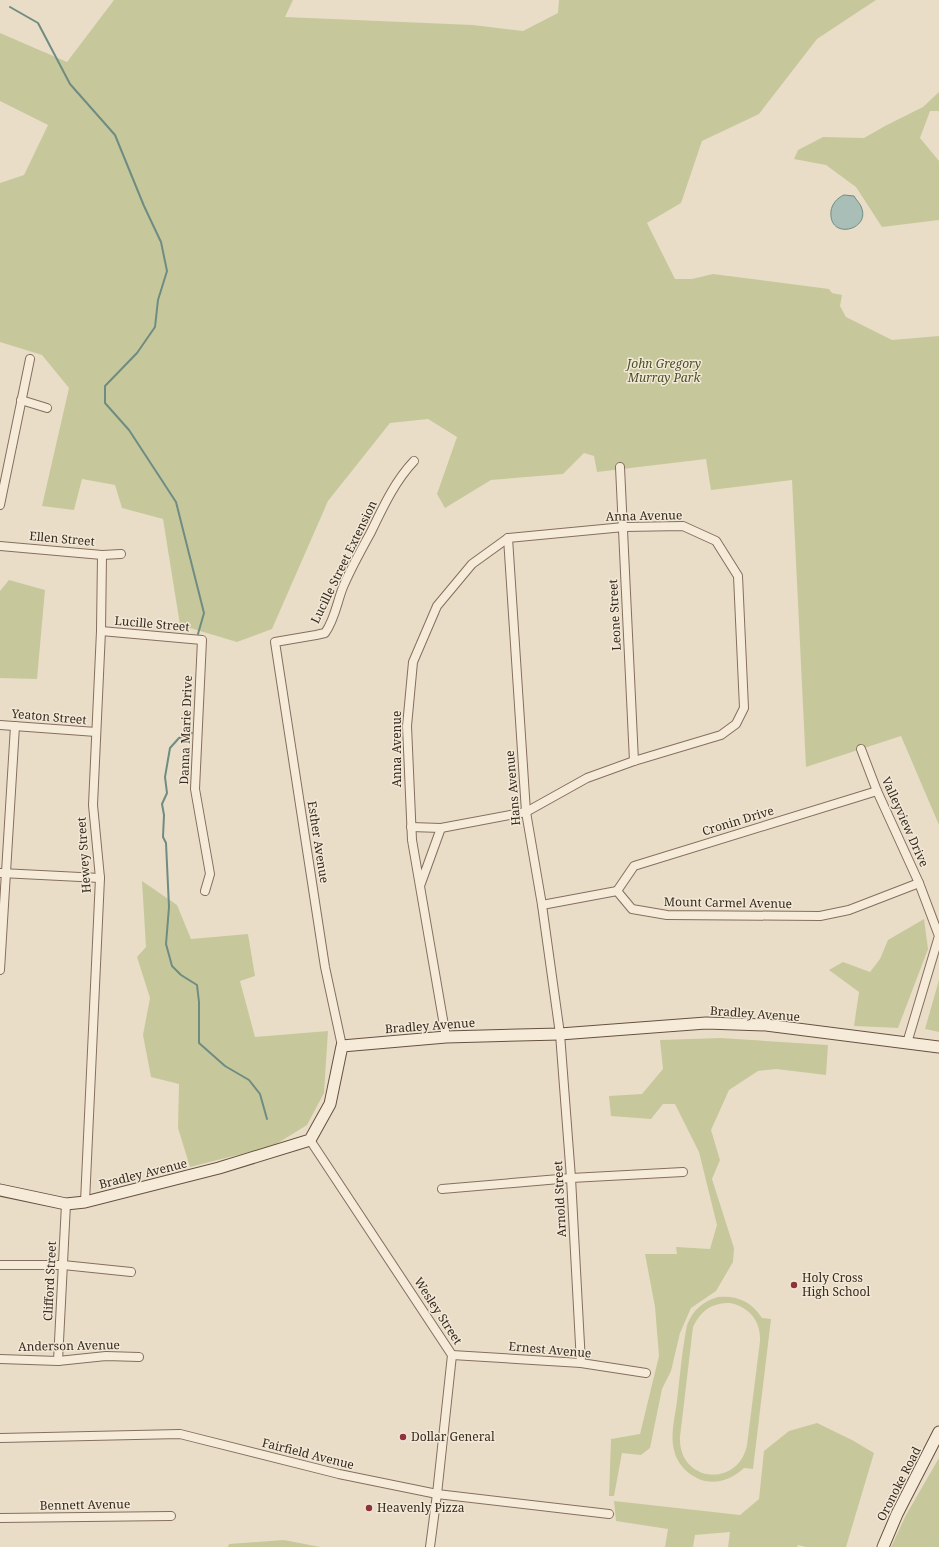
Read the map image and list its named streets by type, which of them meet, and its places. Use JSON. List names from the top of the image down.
{
  "streets": {
    "street": [
      "Anna Avenue",
      "Ellen Street",
      "Lucille Street Extension",
      "Leone Street",
      "Lucille Street",
      "Yeaton Street",
      "Danna Marie Drive",
      "Hans Avenue",
      "Cronin Drive",
      "Valleyview Drive",
      "Esther Avenue",
      "Hewey Street",
      "Mount Carmel Avenue",
      "Bradley Avenue",
      "Arnold Street",
      "Clifford Street",
      "Wesley Street",
      "Anderson Avenue",
      "Ernest Avenue",
      "Fairfield Avenue",
      "Oronoke Road",
      "Bennett Avenue"
    ]
  },
  "crossings": [
    ["Anna Avenue", "Leone Street"],
    ["Anna Avenue", "Hans Avenue"],
    ["Anna Avenue", "Bradley Avenue"],
    ["Ellen Street", "Hewey Street"],
    ["Lucille Street Extension", "Esther Avenue"],
    ["Lucille Street", "Danna Marie Drive"],
    ["Lucille Street", "Hewey Street"],
    ["Yeaton Street", "Hewey Street"],
    ["Hans Avenue", "Bradley Avenue"],
    ["Hans Avenue", "Arnold Street"],
    ["Cronin Drive", "Valleyview Drive"],
    ["Cronin Drive", "Mount Carmel Avenue"],
    ["Valleyview Drive", "Mount Carmel Avenue"],
    ["Valleyview Drive", "Bradley Avenue"],
    ["Esther Avenue", "Bradley Avenue"],
    ["Hewey Street", "Bradley Avenue"],
    ["Bradley Avenue", "Arnold Street"],
    ["Bradley Avenue", "Clifford Street"],
    ["Bradley Avenue", "Wesley Street"],
    ["Arnold Street", "Ernest Avenue"],
    ["Clifford Street", "Anderson Avenue"],
    ["Wesley Street", "Ernest Avenue"],
    ["Wesley Street", "Fairfield Avenue"]
  ],
  "parks": ["John Gregory Murray Park"],
  "places": ["Holy Cross High School", "Dollar General", "Heavenly Pizza"]
}
